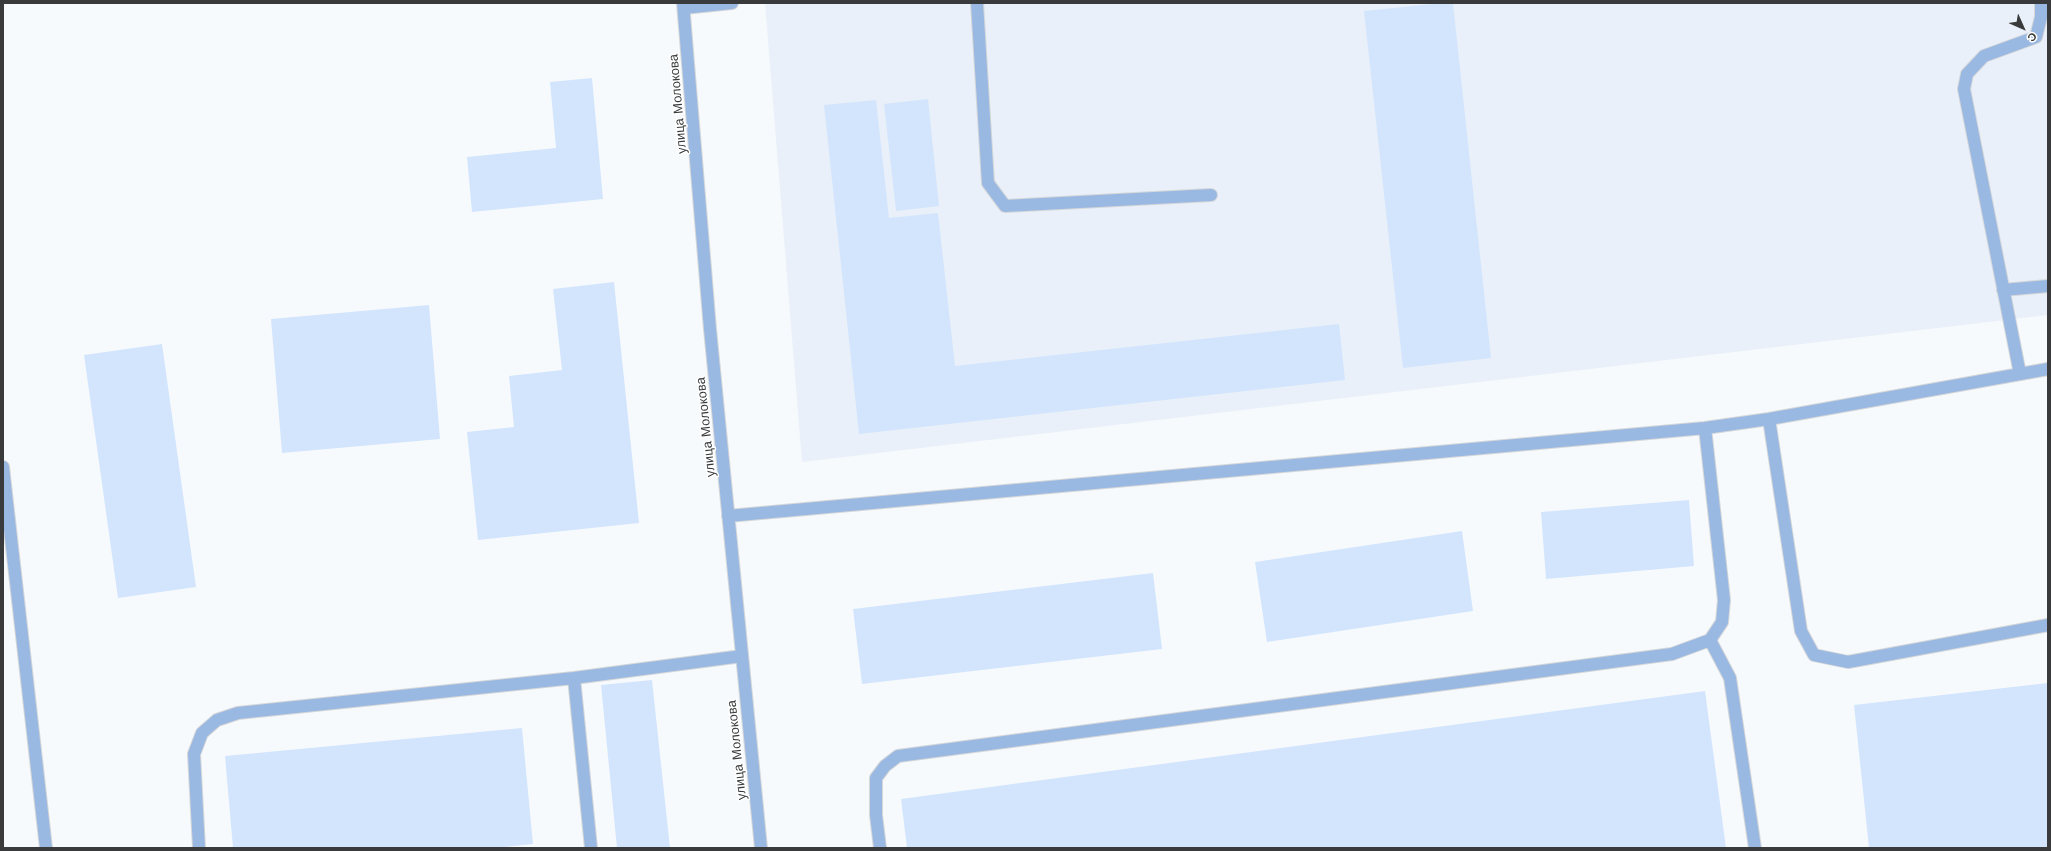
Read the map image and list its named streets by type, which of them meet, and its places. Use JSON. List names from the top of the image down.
{
  "streets": {
    "street": ["улица Молокова"]
  },
  "north": "bottom right"
}
